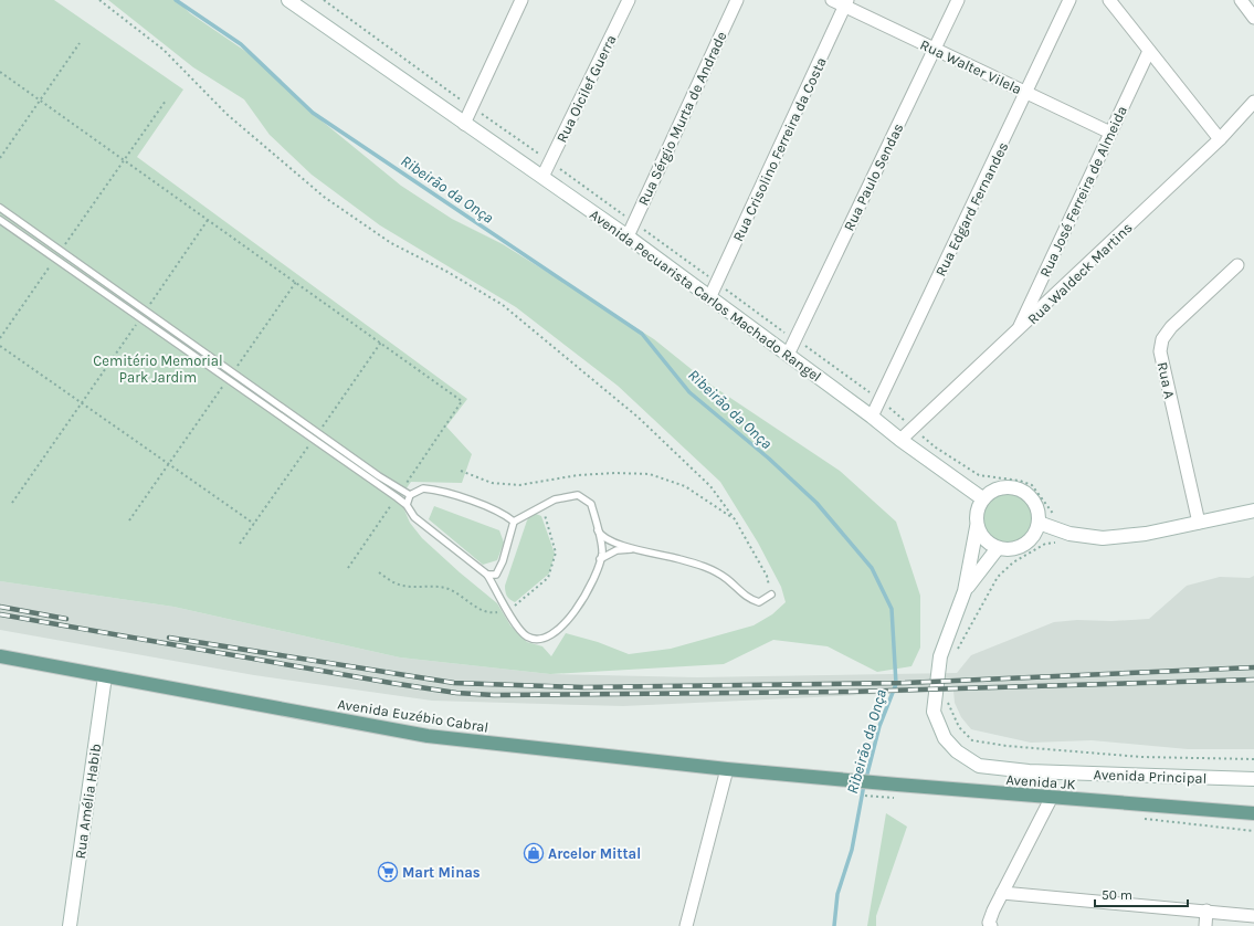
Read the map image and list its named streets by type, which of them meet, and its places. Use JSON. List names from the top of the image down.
{
  "streets": {
    "main road": ["Avenida Euzébio Cabral", "Avenida JK"],
    "street": [
      "Rua Walter Vilela",
      "Rua Oicilef Guerra",
      "Rua Sérgio Murta de Andrade",
      "Rua Crisolino Ferreira da Costa",
      "Rua Paulo Sendas",
      "Rua José Ferreira de Almeida",
      "Rua Edgard Fernandes",
      "Rua Waldeck Martins",
      "Avenida Pecuarista Carlos Machado Rangel",
      "Rua A",
      "Avenida Principal",
      "Rua Amélia Habib"
    ]
  },
  "crossings": [
    ["Rua Walter Vilela", "Rua Crisolino Ferreira da Costa"],
    ["Rua Walter Vilela", "Rua Paulo Sendas"],
    ["Rua Walter Vilela", "Rua José Ferreira de Almeida"],
    ["Rua Walter Vilela", "Rua Edgard Fernandes"],
    ["Rua Oicilef Guerra", "Avenida Pecuarista Carlos Machado Rangel"],
    ["Rua Sérgio Murta de Andrade", "Avenida Pecuarista Carlos Machado Rangel"],
    ["Rua Crisolino Ferreira da Costa", "Avenida Pecuarista Carlos Machado Rangel"],
    ["Rua Paulo Sendas", "Avenida Pecuarista Carlos Machado Rangel"],
    ["Rua José Ferreira de Almeida", "Rua Waldeck Martins"],
    ["Rua Edgard Fernandes", "Avenida Pecuarista Carlos Machado Rangel"],
    ["Rua Waldeck Martins", "Avenida Pecuarista Carlos Machado Rangel"],
    ["Avenida Pecuarista Carlos Machado Rangel", "Avenida Principal"],
    ["Avenida Euzébio Cabral", "Avenida JK"],
    ["Avenida Euzébio Cabral", "Rua Amélia Habib"]
  ],
  "water": ["Ribeirão da Onça"],
  "parks": ["Cemitério Memorial Park Jardim"],
  "places": {
    "shop": ["Arcelor Mittal"],
    "supermarket": ["Mart Minas"]
  },
  "scale_bar": "50 m"
}
